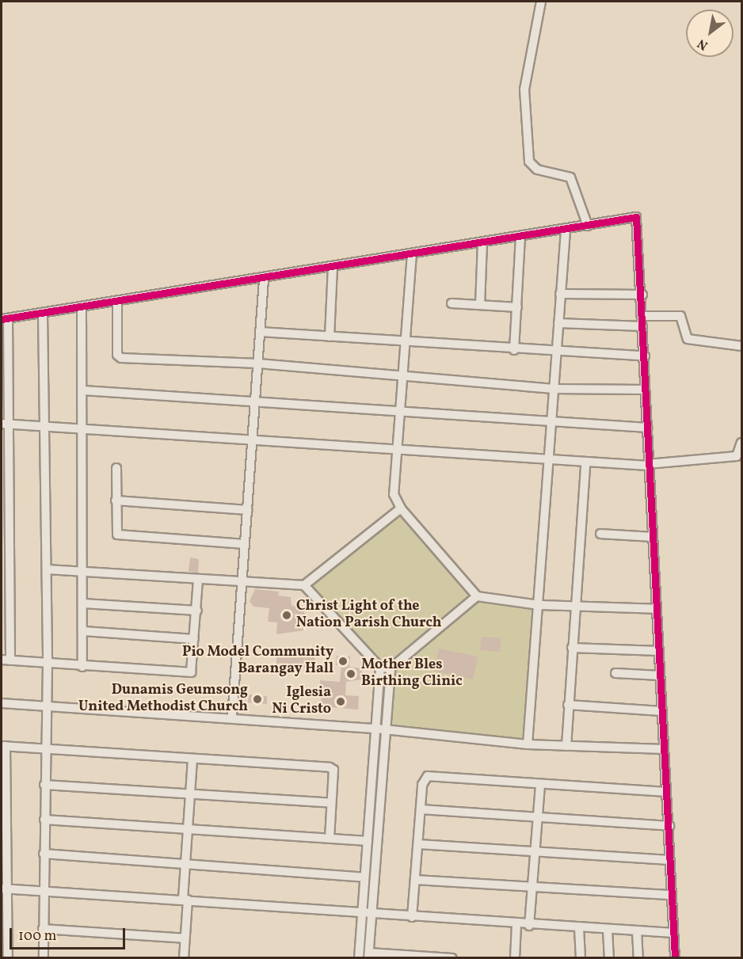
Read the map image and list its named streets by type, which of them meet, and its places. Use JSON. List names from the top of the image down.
{
  "places": [
    "Christ Light of the Nation Parish Church",
    "Pio Model Community Barangay Hall",
    "Mother Bles Birthing Clinic",
    "Dunamis Geumsong United Methodist Church",
    "Iglesia Ni Cristo"
  ],
  "scale_bar": "100 m",
  "north": "bottom left"
}
